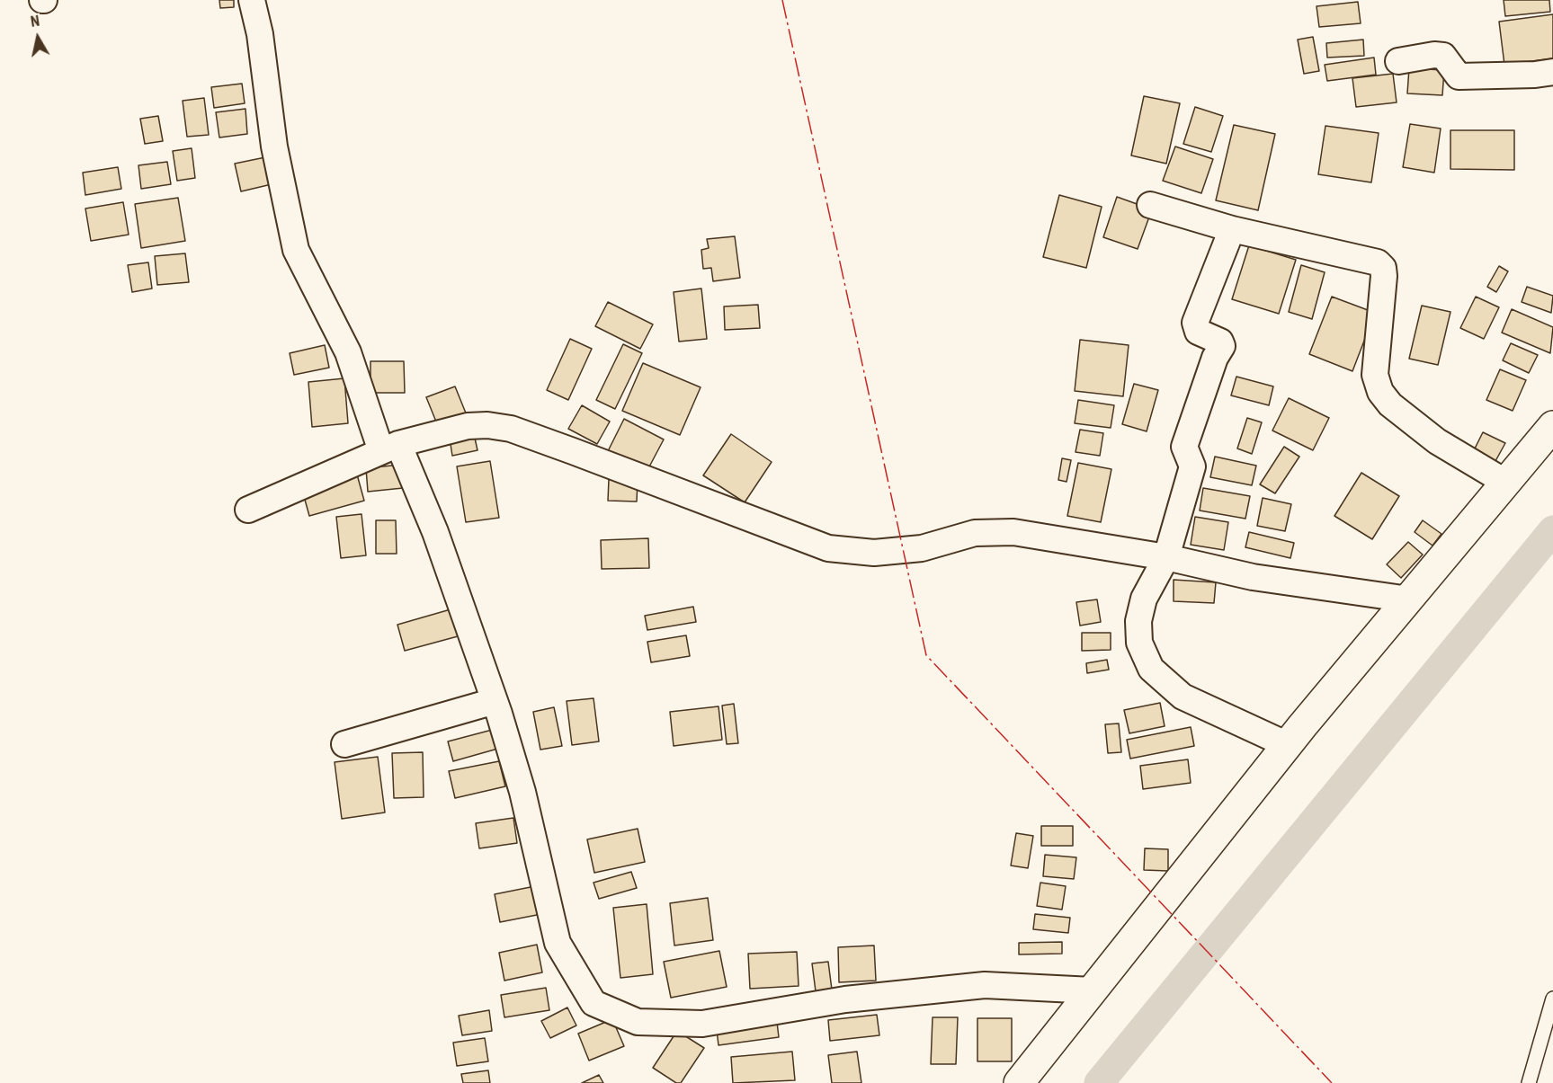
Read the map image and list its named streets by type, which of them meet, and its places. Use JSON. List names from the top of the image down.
{
  "north": "top"
}
